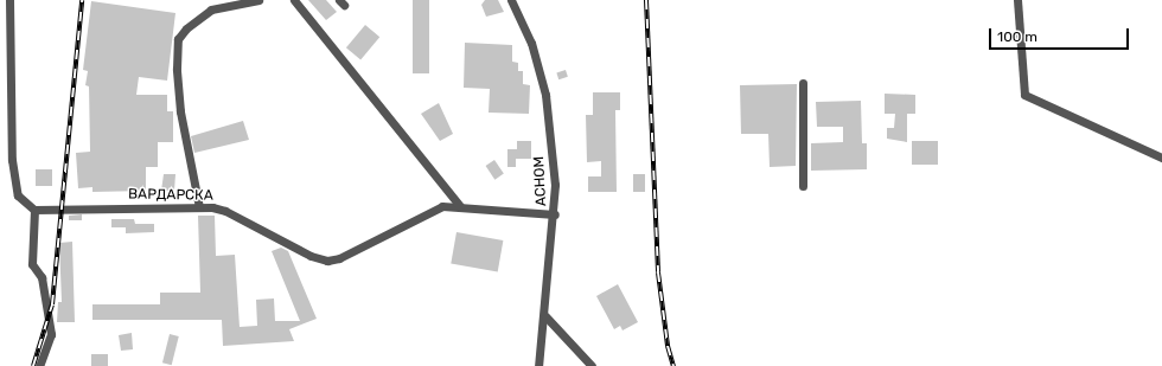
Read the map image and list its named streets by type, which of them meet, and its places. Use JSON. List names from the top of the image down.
{
  "streets": {
    "street": ["АСНОМ", "ВАРДАРСКА"]
  },
  "crossings": [
    ["АСНОМ", "ВАРДАРСКА"]
  ],
  "scale_bar": "100 m"
}
